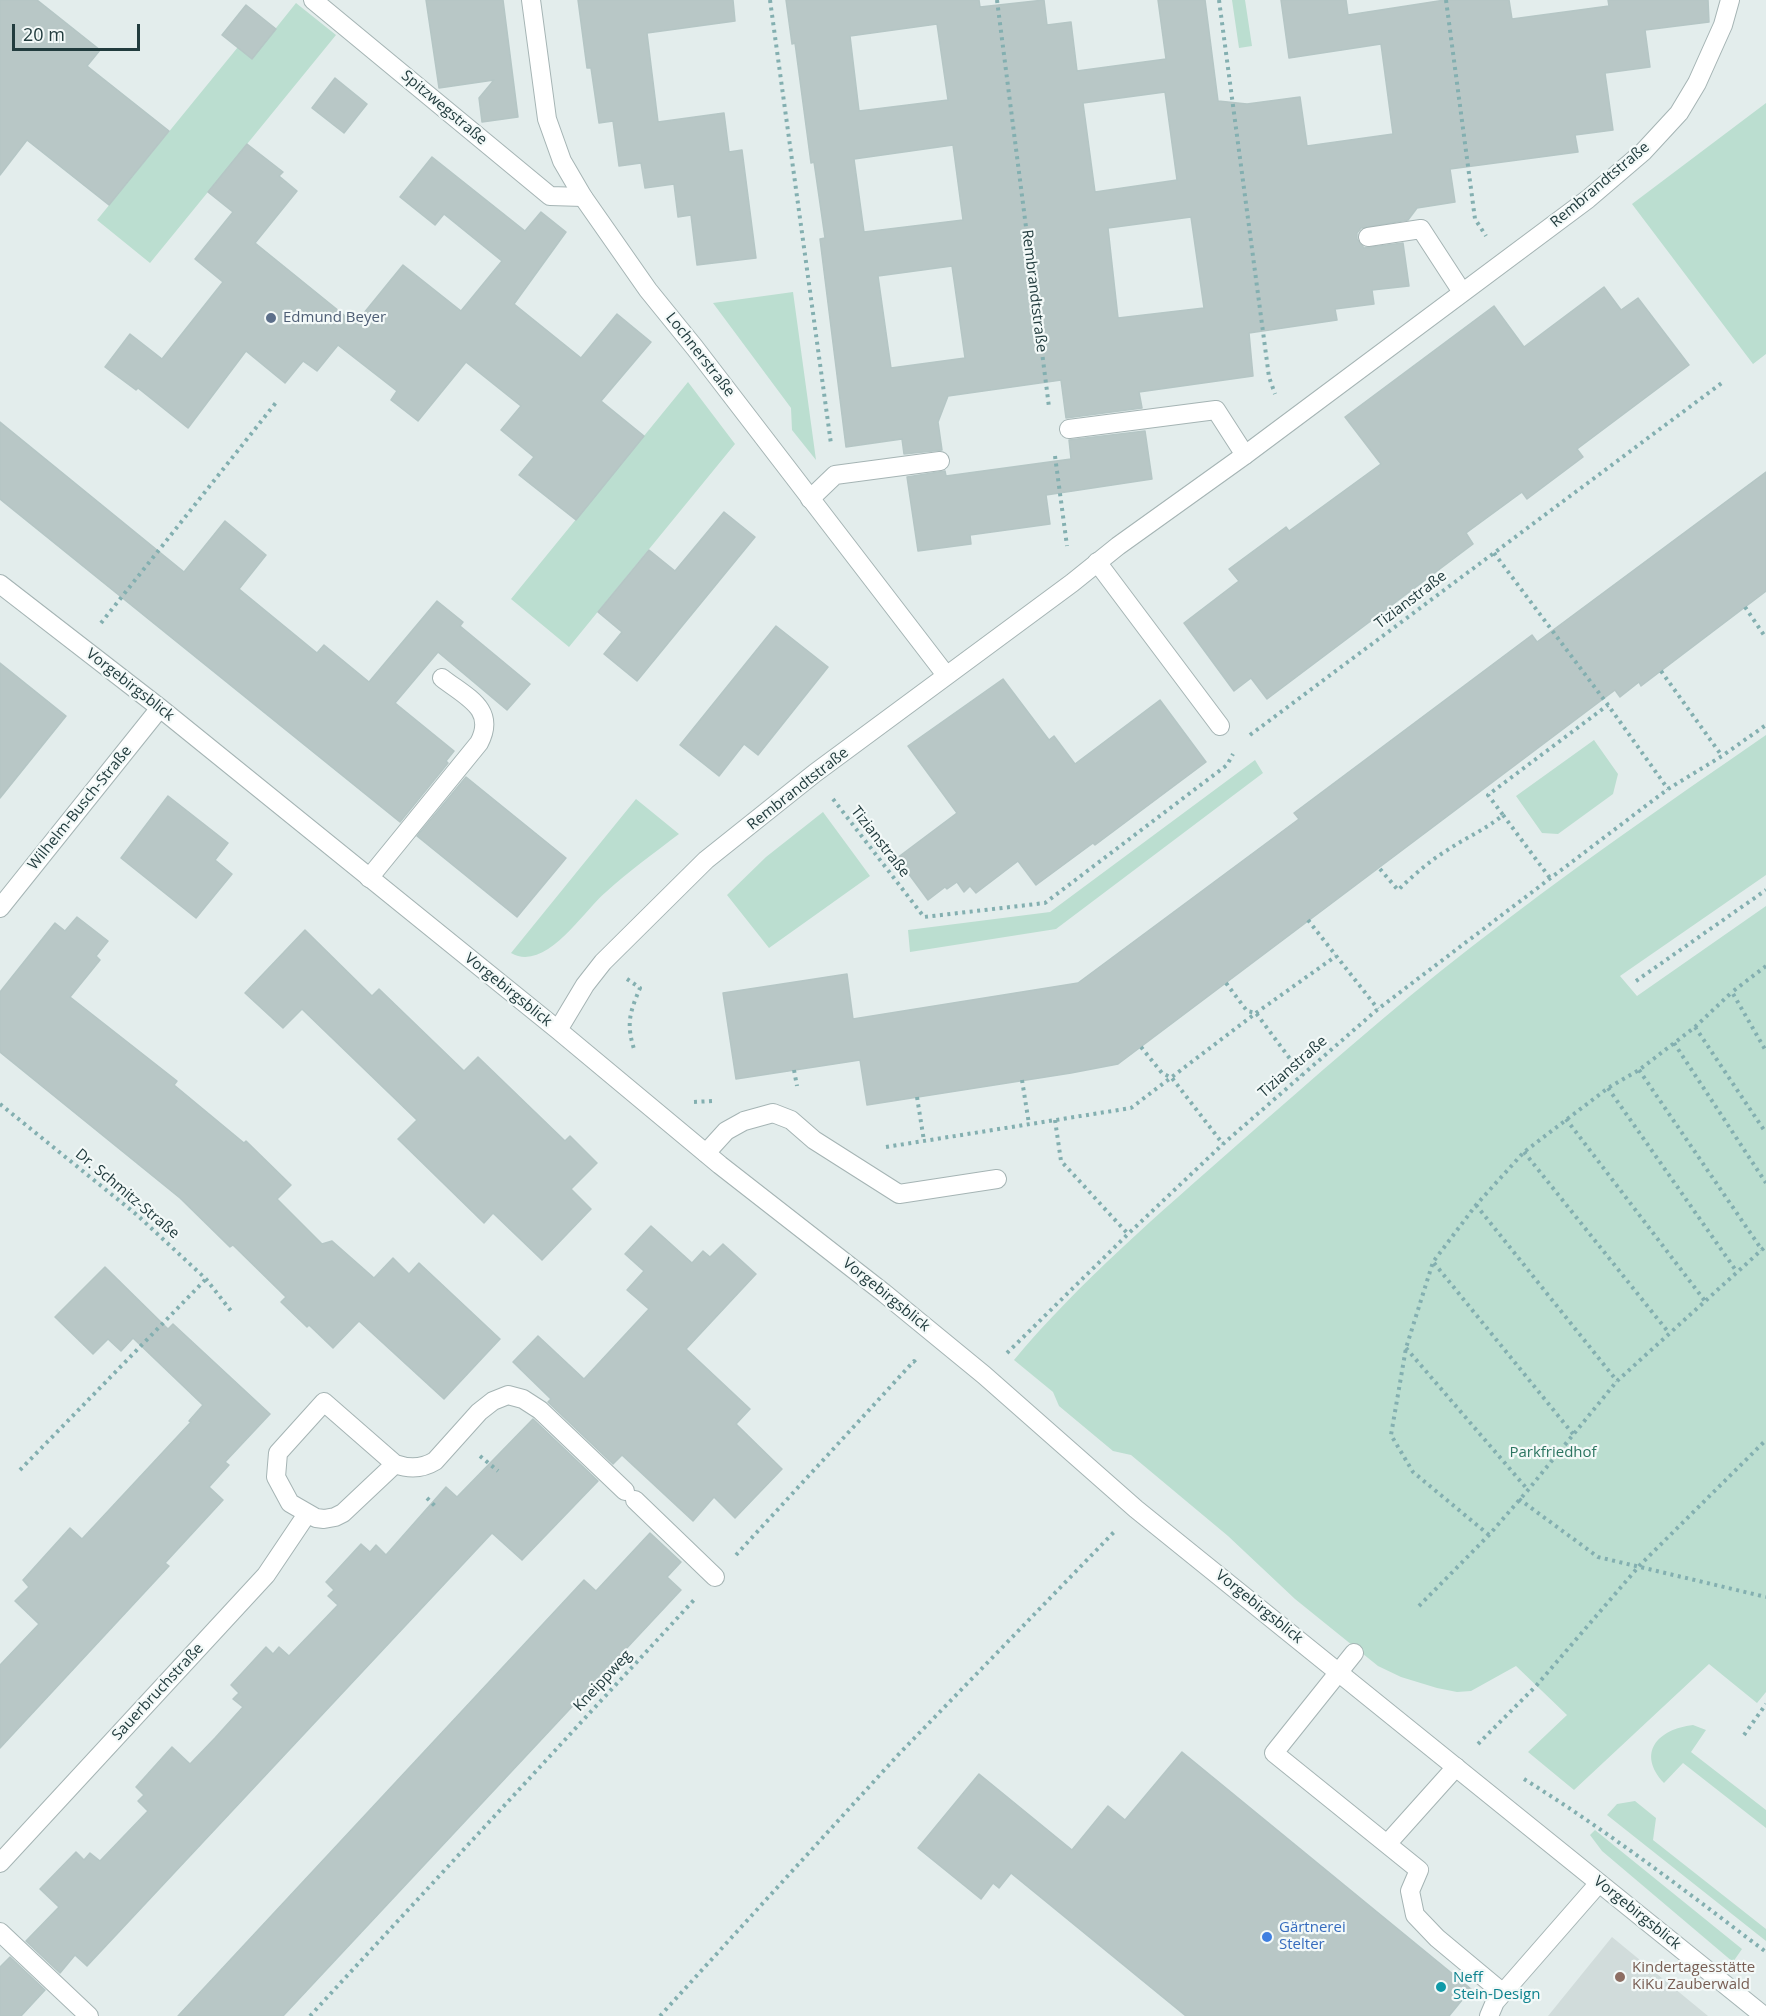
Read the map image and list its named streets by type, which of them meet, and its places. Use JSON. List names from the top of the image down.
{
  "streets": {
    "street": [
      "Spitzwegstraße",
      "Rembrandtstraße",
      "Lochnerstraße",
      "Vorgebirgsblick",
      "Wilhelm-Busch-Straße",
      "Sauerbruchstraße"
    ],
    "path": ["Tizianstraße", "Dr. Schmitz-Straße", "Kneippweg"]
  },
  "crossings": [
    ["Spitzwegstraße", "Lochnerstraße"],
    ["Rembrandtstraße", "Lochnerstraße"],
    ["Rembrandtstraße", "Tizianstraße"],
    ["Rembrandtstraße", "Vorgebirgsblick"],
    ["Tizianstraße", "Vorgebirgsblick"],
    ["Vorgebirgsblick", "Wilhelm-Busch-Straße"]
  ],
  "parks": ["Parkfriedhof"],
  "places": [
    "Edmund Beyer",
    "Gärtnerei Stelter",
    "Kindertagesstätte KiKu Zauberwald",
    "Neff Stein-Design"
  ],
  "scale_bar": "20 m"
}
